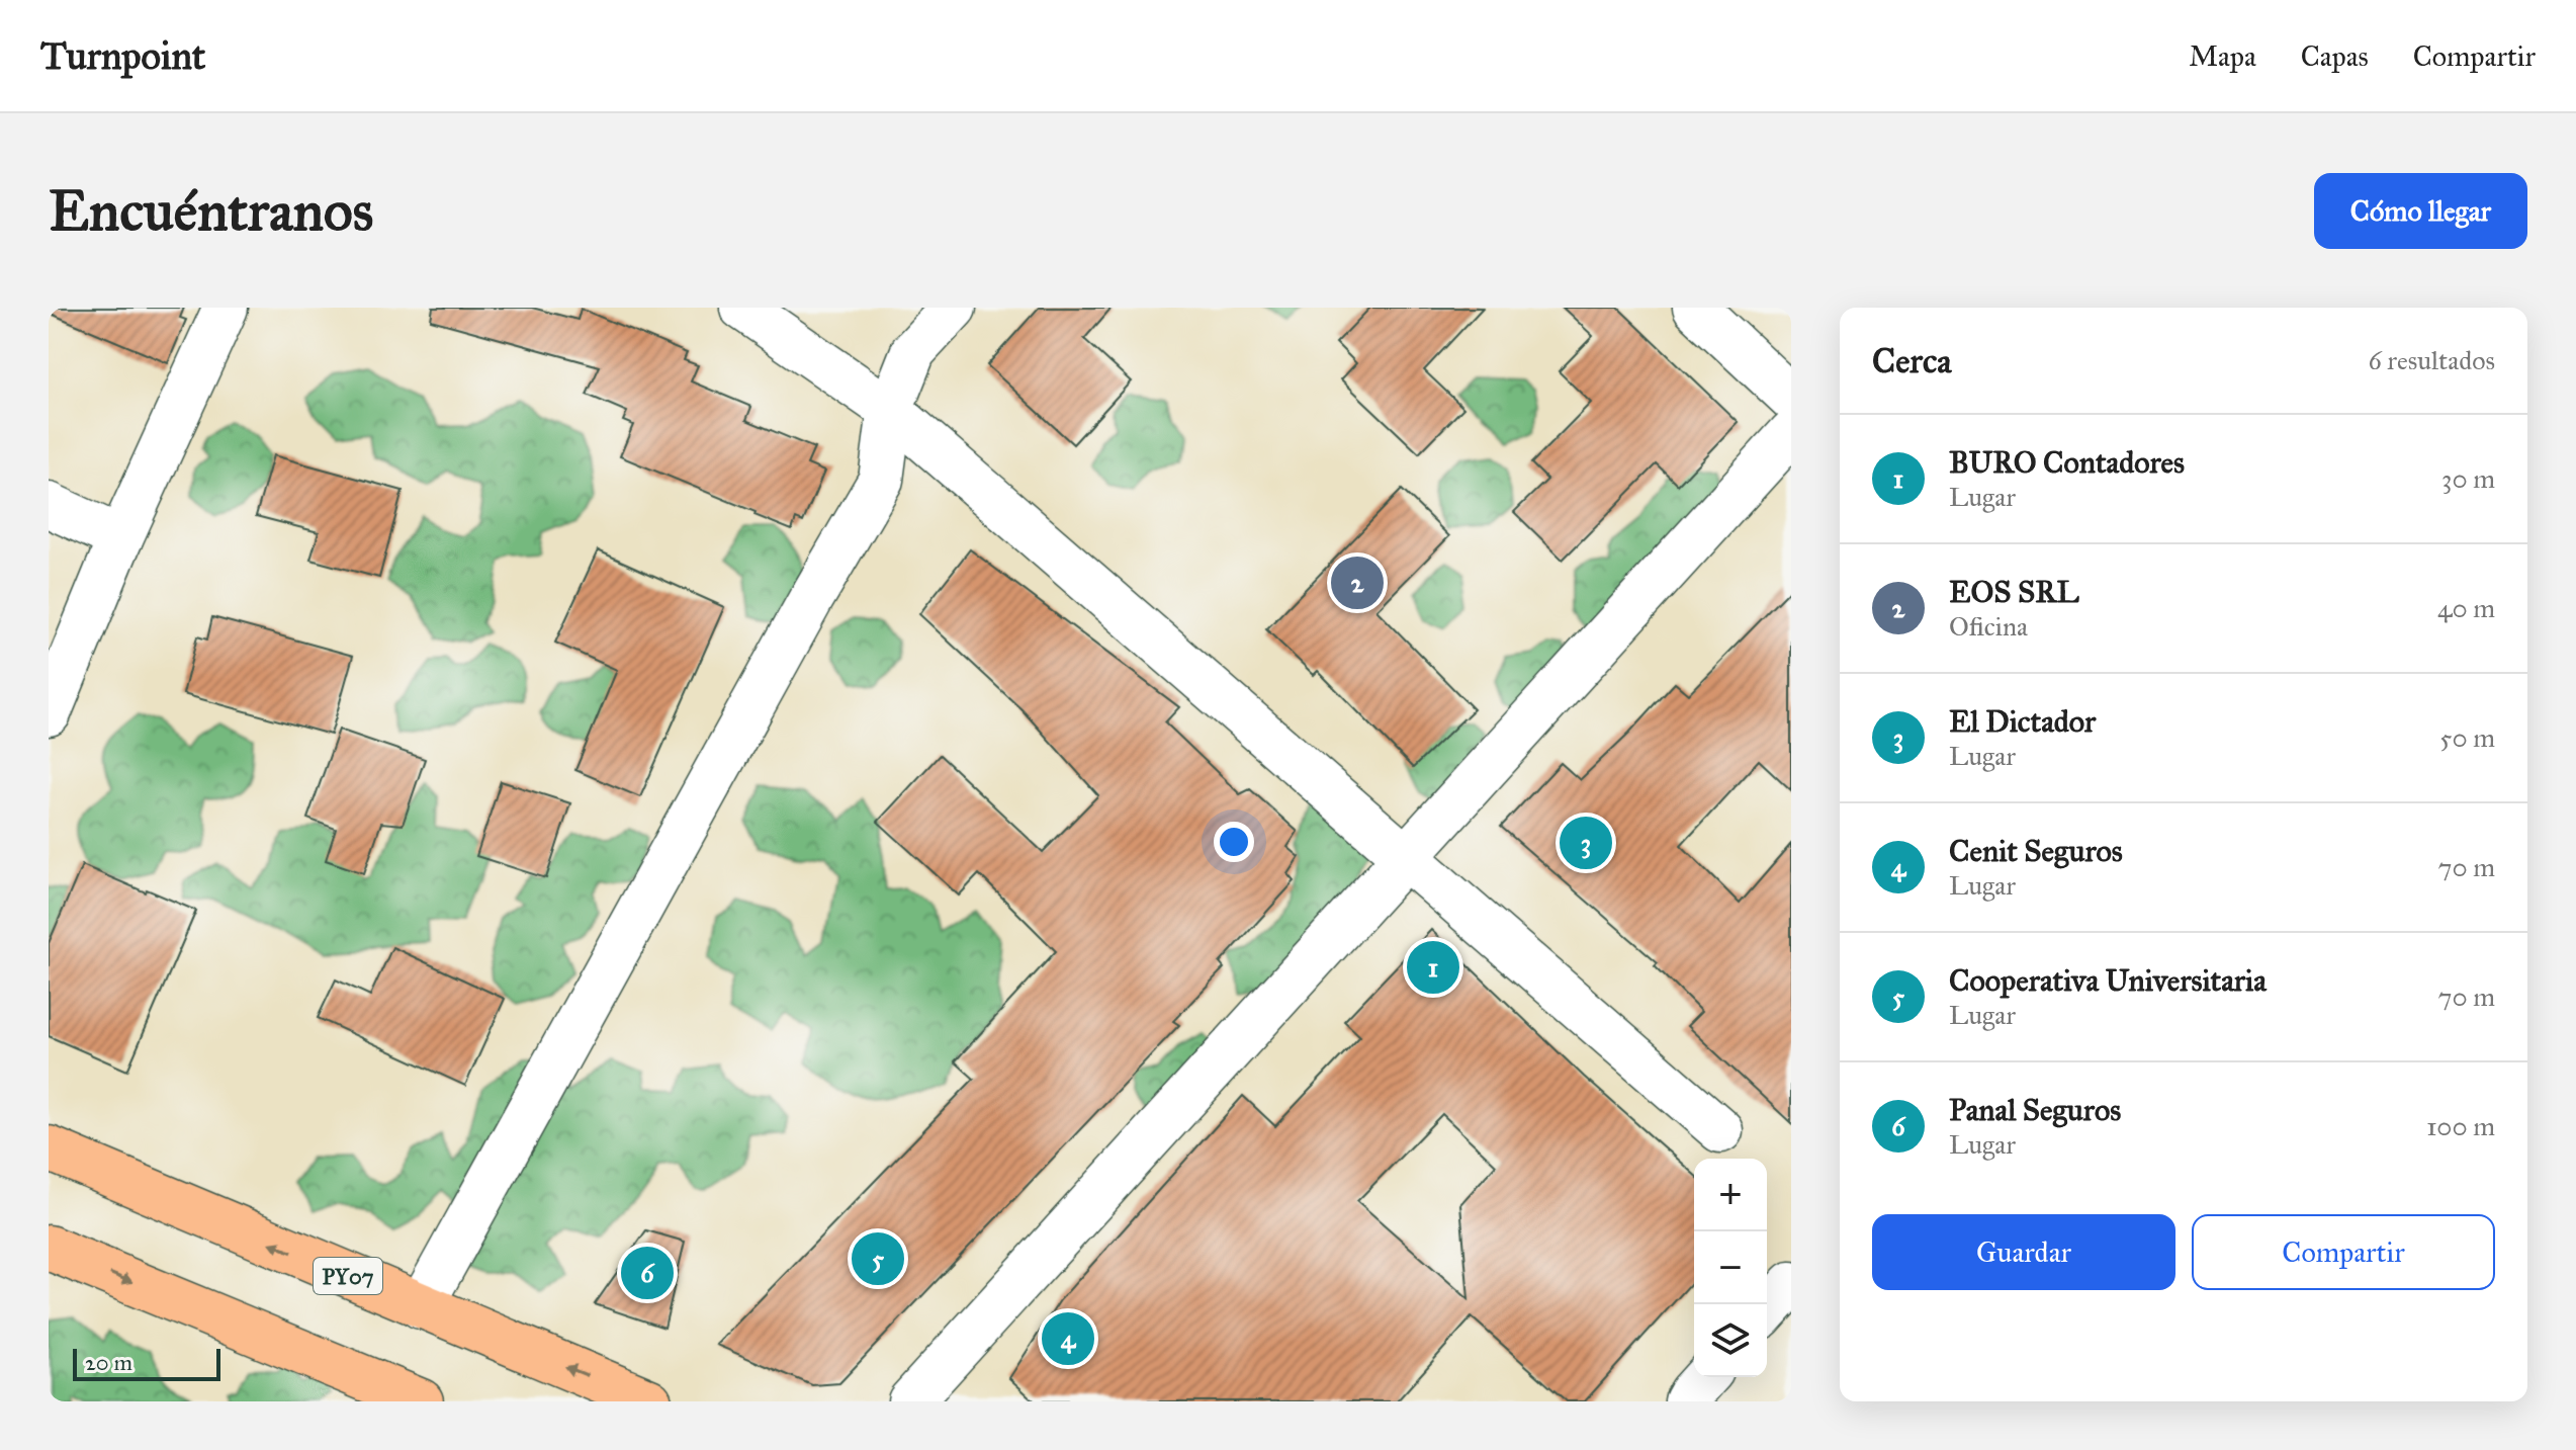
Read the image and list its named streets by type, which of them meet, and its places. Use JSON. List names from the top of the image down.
{
  "streets": {
    "main road": ["PY07"]
  },
  "scale_bar": "20 m",
  "page": {
    "header": "Turnpoint",
    "nav": ["Mapa", "Capas", "Compartir"],
    "buttons": [
      "Cómo llegar",
      ["Guardar", "Compartir"]
    ],
    "title": "Encuéntranos",
    "heading": ["Cerca", "6 resultados"],
    "list": [
      {
        "mark": "1",
        "name": "BURO Contadores",
        "note": "Lugar",
        "value": "30 m"
      },
      {
        "mark": "2",
        "name": "EOS SRL",
        "note": "Oficina",
        "value": "40 m"
      },
      {
        "mark": "3",
        "name": "El Dictador",
        "note": "Lugar",
        "value": "50 m"
      },
      {
        "mark": "4",
        "name": "Cenit Seguros",
        "note": "Lugar",
        "value": "70 m"
      },
      {
        "mark": "5",
        "name": "Cooperativa Universitaria",
        "note": "Lugar",
        "value": "70 m"
      },
      {
        "mark": "6",
        "name": "Panal Seguros",
        "note": "Lugar",
        "value": "100 m"
      }
    ],
    "pins": [
      "2",
      "3",
      "1",
      "5",
      "6",
      "4"
    ],
    "map_buttons": ["+", "−"],
    "scale": "20 m"
  }
}
